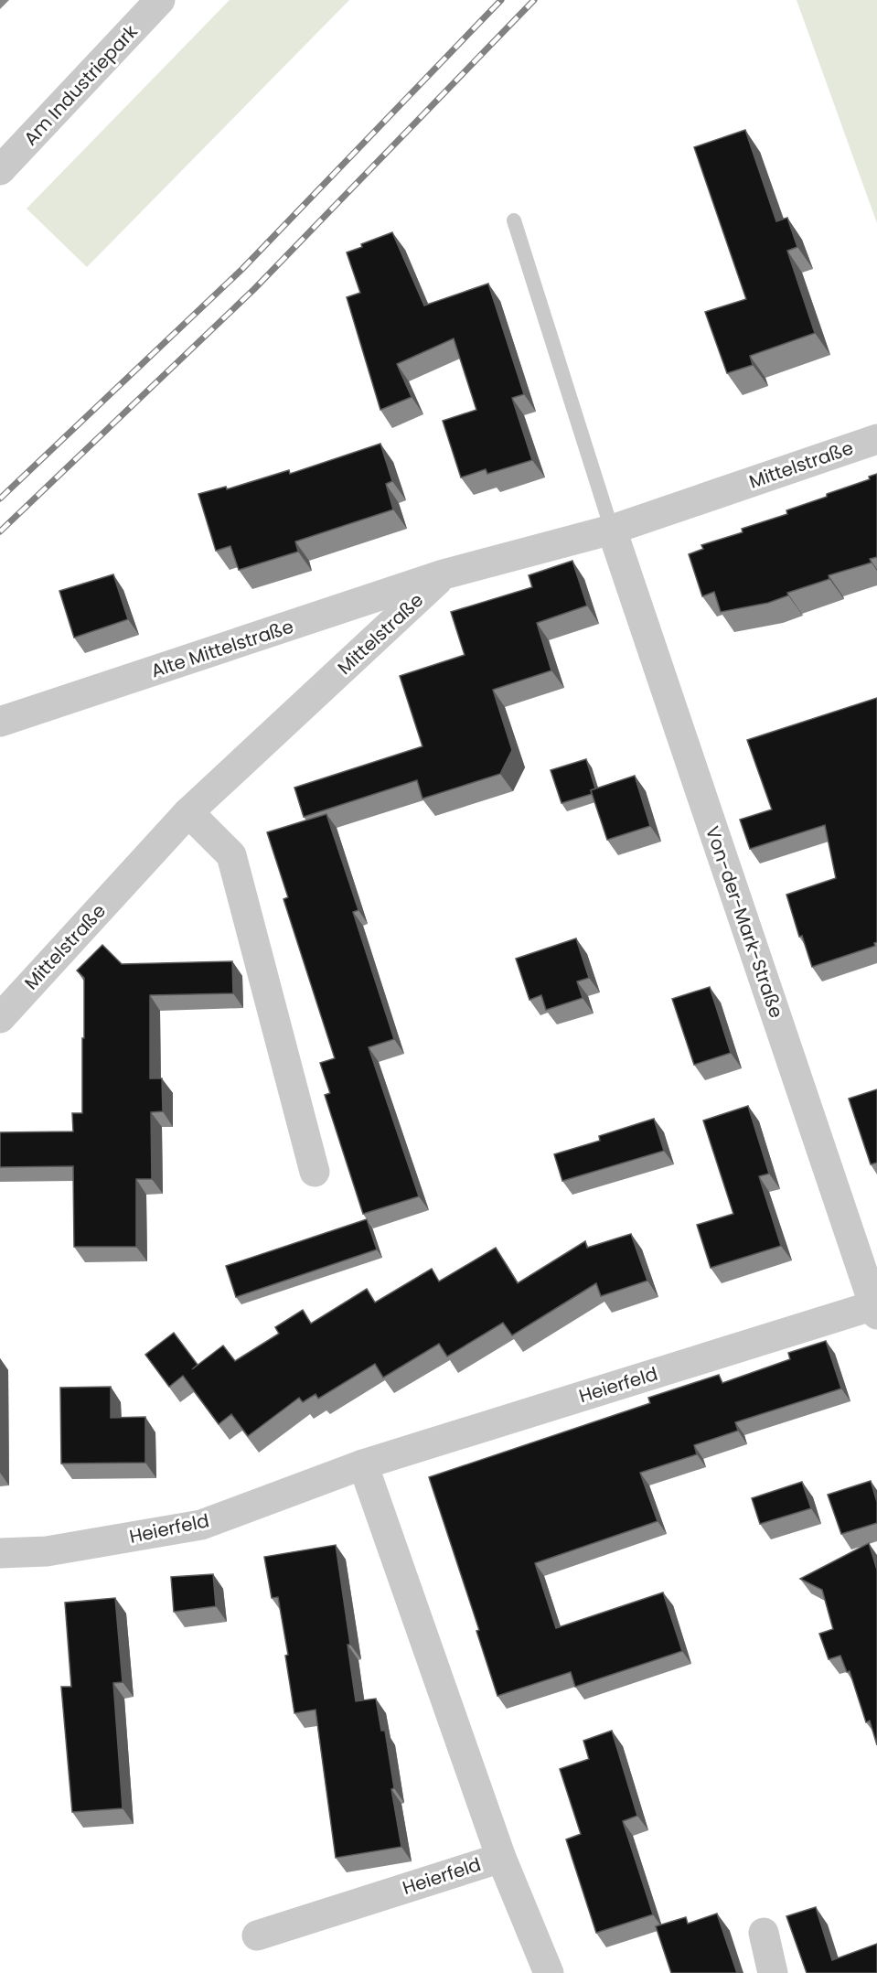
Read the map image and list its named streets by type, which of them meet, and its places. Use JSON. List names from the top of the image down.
{
  "streets": {
    "street": [
      "Am Industriepark",
      "Mittelstraße",
      "Alte Mittelstraße",
      "Von-der-Mark-Straße",
      "Heierfeld"
    ]
  },
  "crossings": [
    ["Mittelstraße", "Alte Mittelstraße"],
    ["Mittelstraße", "Von-der-Mark-Straße"],
    ["Von-der-Mark-Straße", "Heierfeld"]
  ]
}
